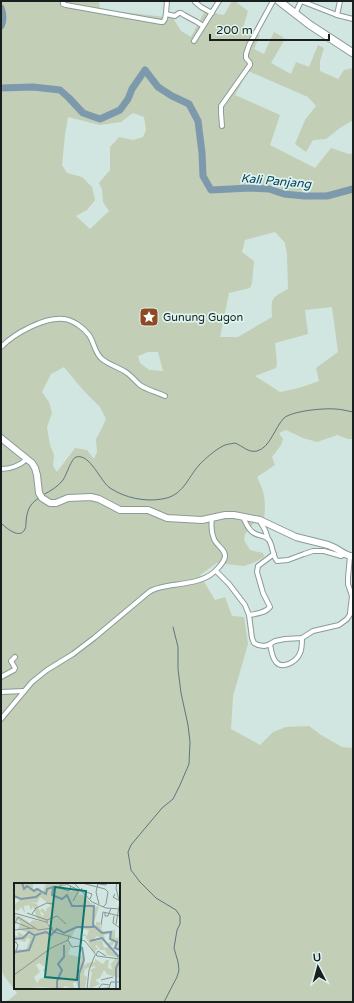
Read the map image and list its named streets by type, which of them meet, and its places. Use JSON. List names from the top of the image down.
{
  "water": ["Kali Panjang"],
  "places": {
    "place": ["Gunung Gugon"]
  },
  "scale_bar": "200 m",
  "north": "top"
}
